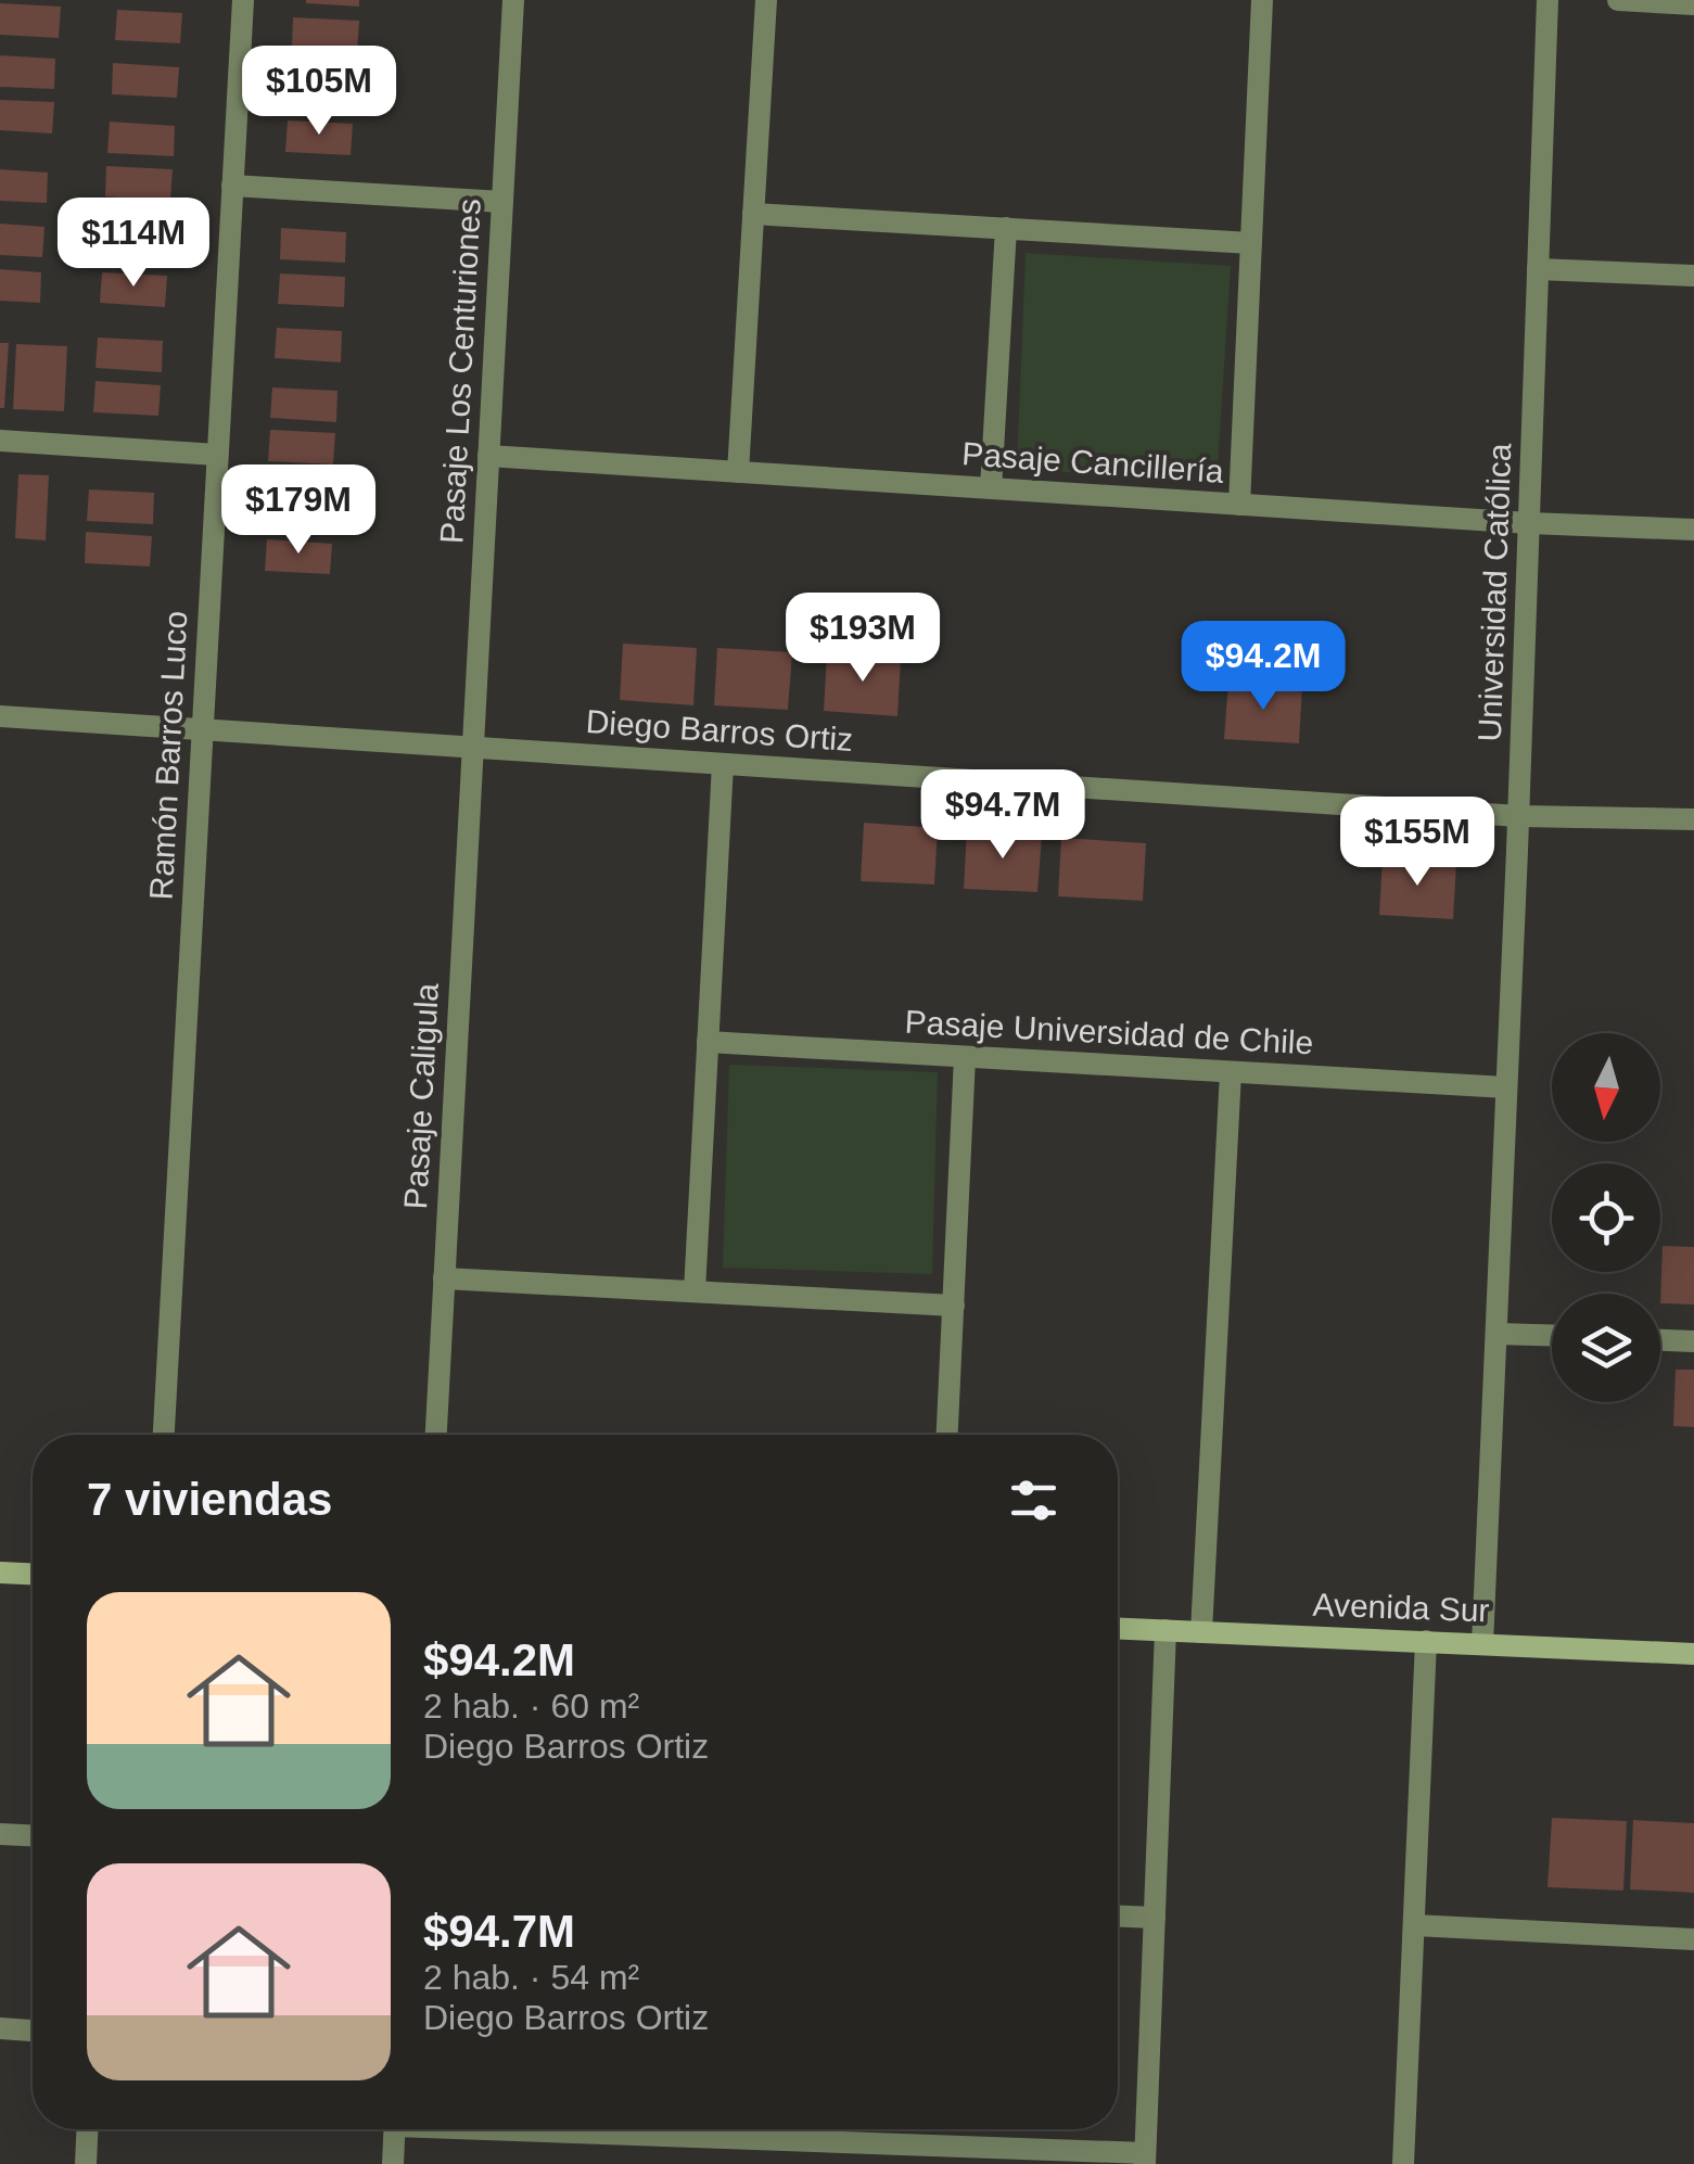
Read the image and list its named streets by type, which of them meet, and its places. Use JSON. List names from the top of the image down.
{
  "streets": {
    "street": [
      "Pasaje Los Centuriones",
      "Pasaje Cancillería",
      "Universidad Católica",
      "Diego Barros Ortiz",
      "Ramón Barros Luco",
      "Pasaje Universidad de Chile",
      "Pasaje Caligula",
      "Avenida Sur"
    ]
  },
  "crossings": [
    ["Pasaje Los Centuriones", "Pasaje Cancillería"],
    ["Pasaje Los Centuriones", "Diego Barros Ortiz"],
    ["Pasaje Los Centuriones", "Pasaje Caligula"],
    ["Pasaje Cancillería", "Universidad Católica"],
    ["Universidad Católica", "Diego Barros Ortiz"],
    ["Universidad Católica", "Pasaje Universidad de Chile"],
    ["Universidad Católica", "Avenida Sur"],
    ["Diego Barros Ortiz", "Ramón Barros Luco"],
    ["Diego Barros Ortiz", "Pasaje Caligula"]
  ],
  "north": "bottom",
  "page": {
    "price": [
      "$105M",
      "$114M",
      "$179M",
      "$193M",
      "$94.2M",
      "$94.7M",
      "$155M"
    ],
    "heading": "7 viviendas",
    "list": [
      {
        "name": "$94.2M",
        "note": "2 hab. · 60 m² · Diego Barros Ortiz"
      },
      {
        "name": "$94.7M",
        "note": "2 hab. · 54 m² · Diego Barros Ortiz"
      }
    ]
  }
}
